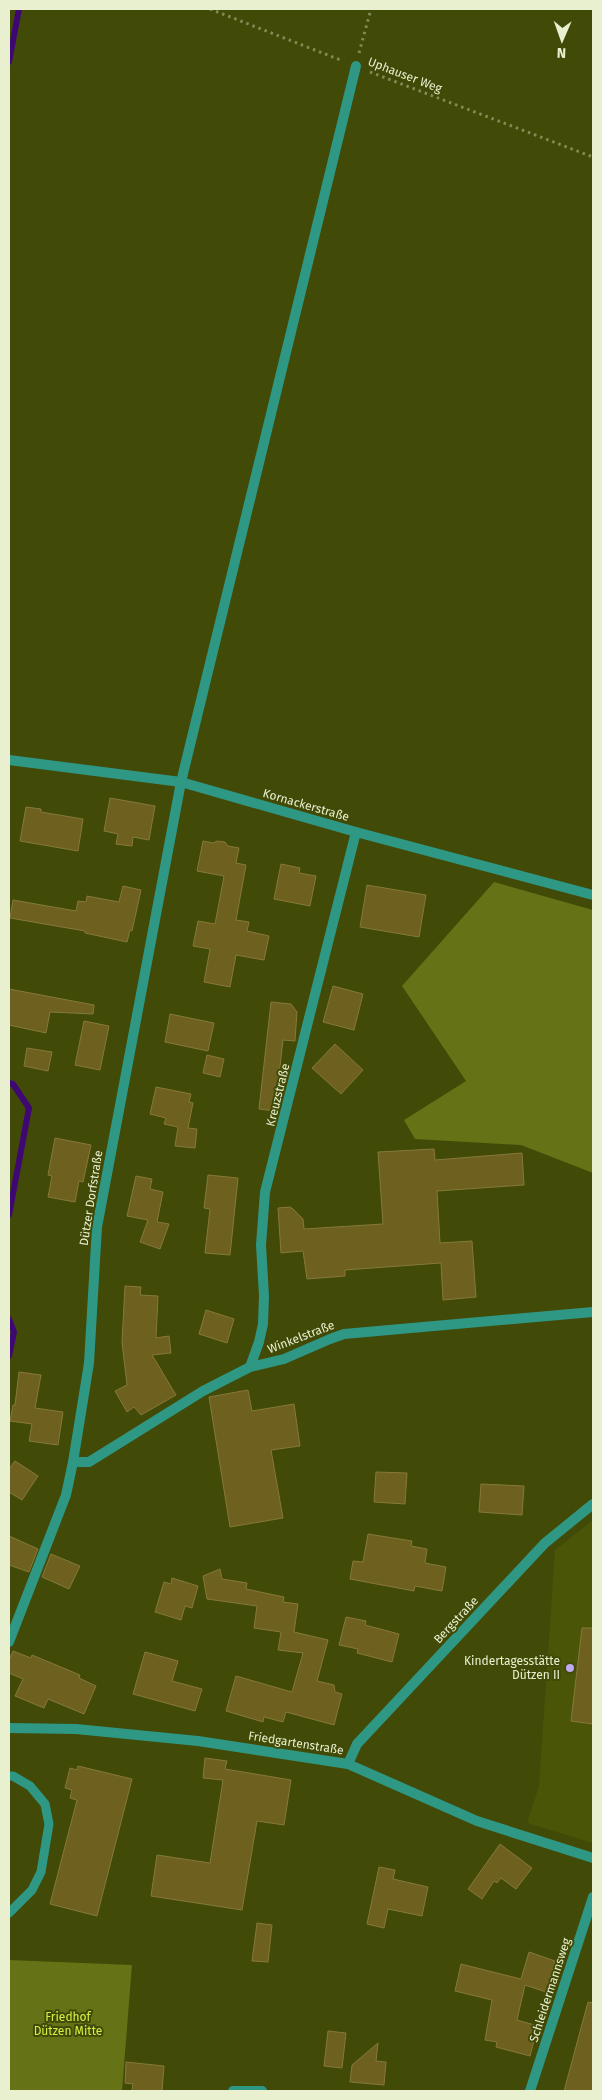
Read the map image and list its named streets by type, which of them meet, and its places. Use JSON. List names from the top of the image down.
{
  "streets": {
    "street": [
      "Kornackerstraße",
      "Kreuzstraße",
      "Dützer Dorfstraße",
      "Winkelstraße",
      "Bergstraße",
      "Friedgartenstraße",
      "Schleidermannsweg"
    ],
    "path": ["Uphauser Weg"]
  },
  "crossings": [
    ["Uphauser Weg", "Dützer Dorfstraße"],
    ["Kornackerstraße", "Kreuzstraße"],
    ["Kornackerstraße", "Dützer Dorfstraße"],
    ["Kreuzstraße", "Winkelstraße"],
    ["Dützer Dorfstraße", "Winkelstraße"],
    ["Bergstraße", "Friedgartenstraße"]
  ],
  "parks": ["Friedhof Dützen Mitte"],
  "places": ["Kindertagesstätte Dützen II"],
  "north": "bottom"
}
